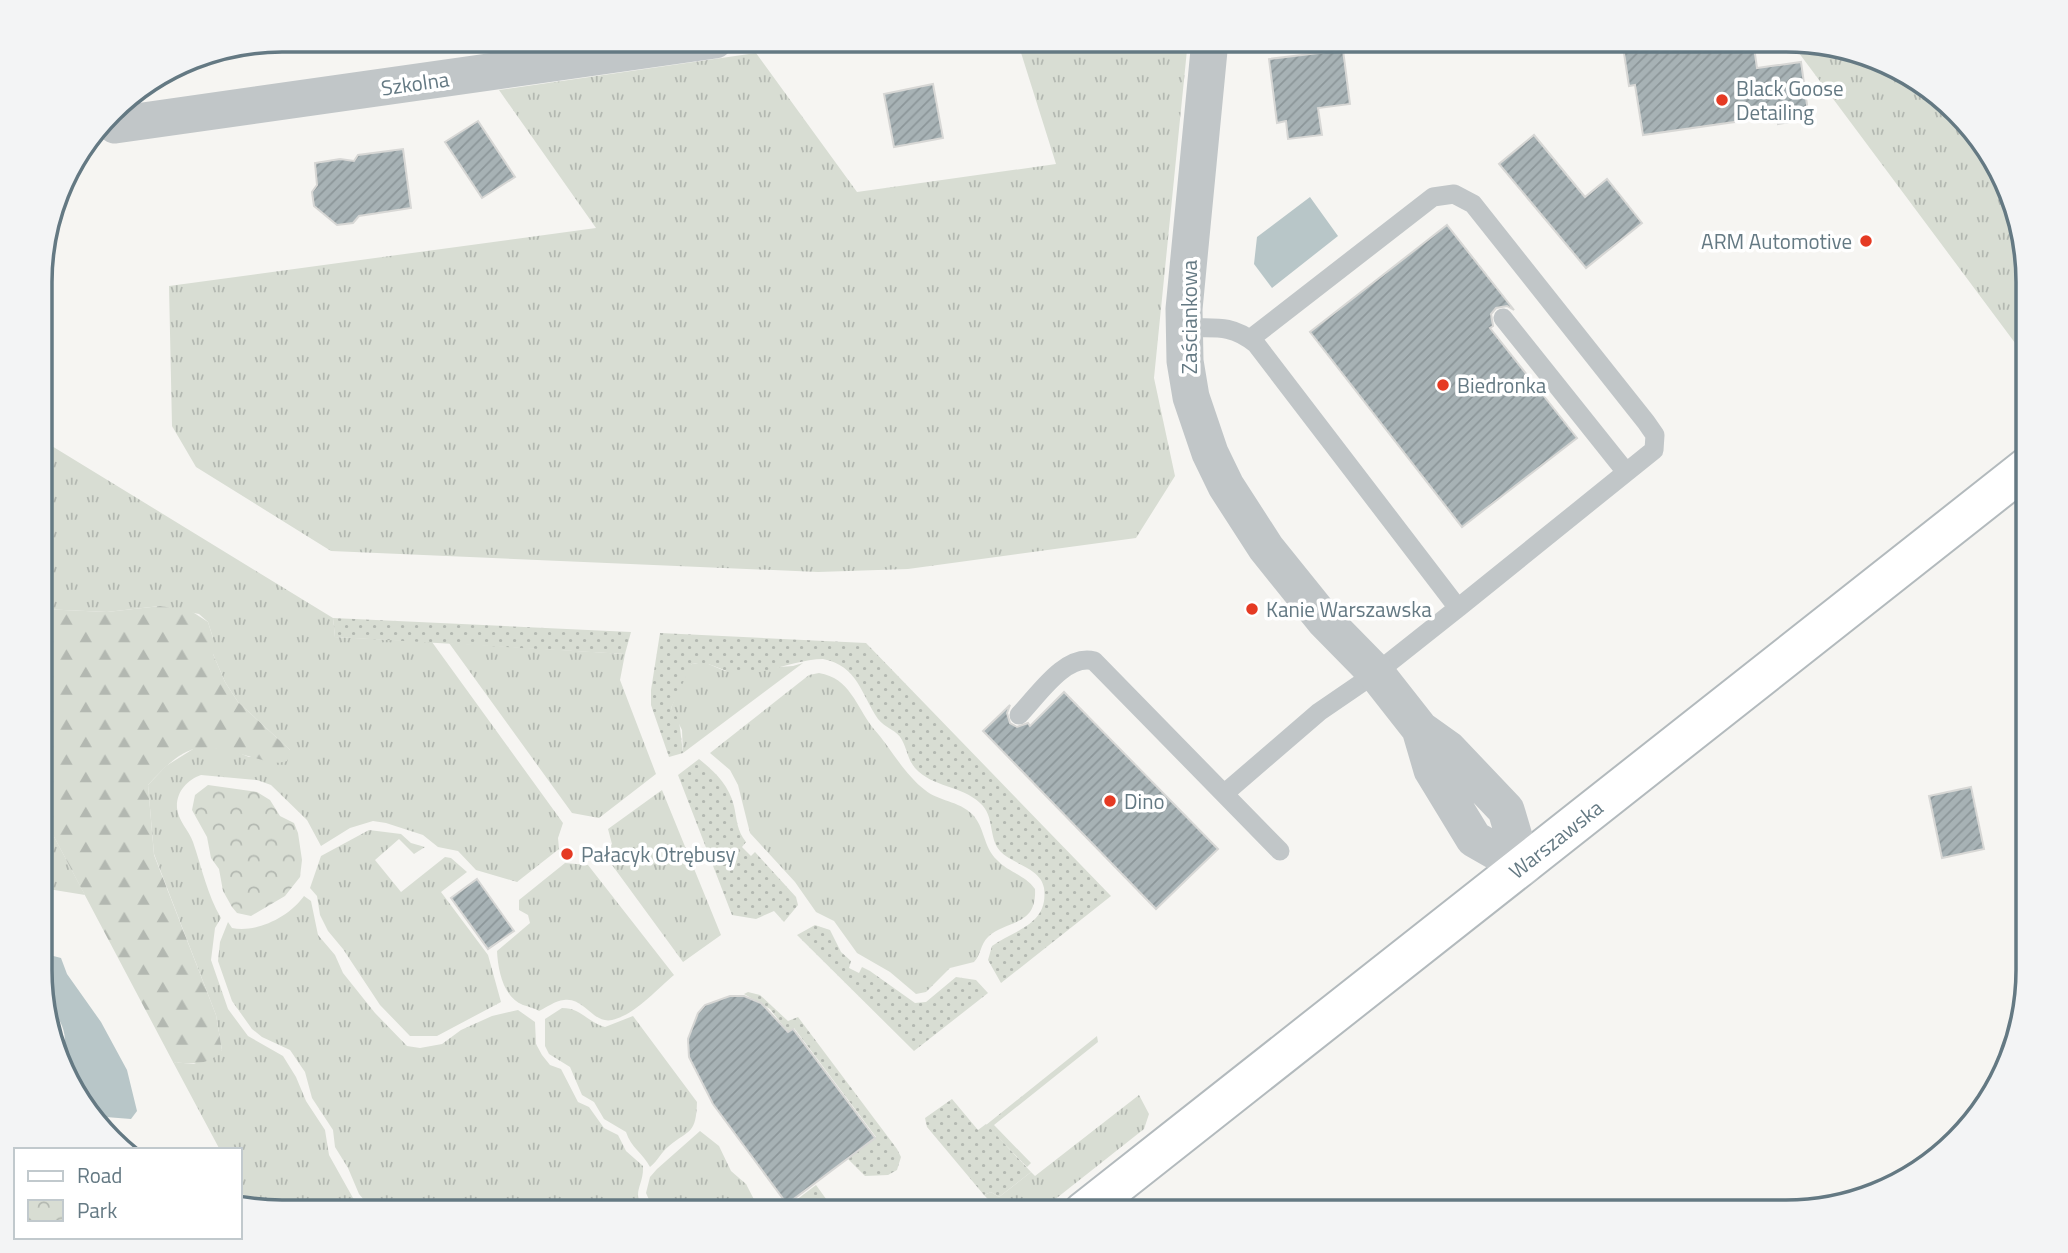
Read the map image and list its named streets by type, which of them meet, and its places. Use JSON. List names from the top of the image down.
{
  "streets": {
    "main road": ["Warszawska"],
    "street": ["Szkolna", "Zaściankowa"]
  },
  "crossings": [
    ["Zaściankowa", "Warszawska"]
  ],
  "places": [
    "Black Goose Detailing",
    "ARM Automotive",
    "Biedronka",
    "Kanie Warszawska",
    "Dino",
    "Pałacyk Otrębusy"
  ],
  "legend": ["Road", "Park"]
}
